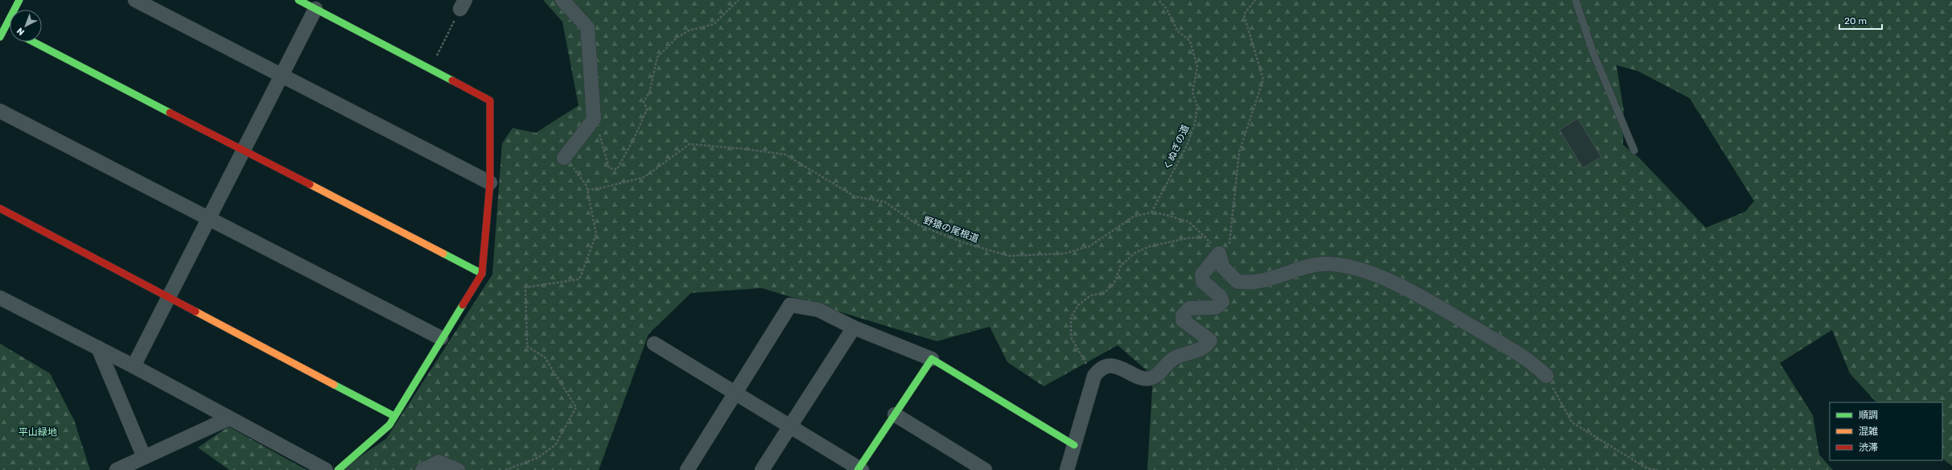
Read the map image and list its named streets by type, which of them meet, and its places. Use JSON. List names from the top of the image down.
{
  "streets": {
    "path": ["くぬぎの道", "野猿の尾根道"]
  },
  "crossings": [
    ["くぬぎの道", "野猿の尾根道"]
  ],
  "parks": ["平山緑地"],
  "legend": ["順調", "混雑", "渋滞"],
  "scale_bar": "20 m",
  "north": "bottom left"
}
